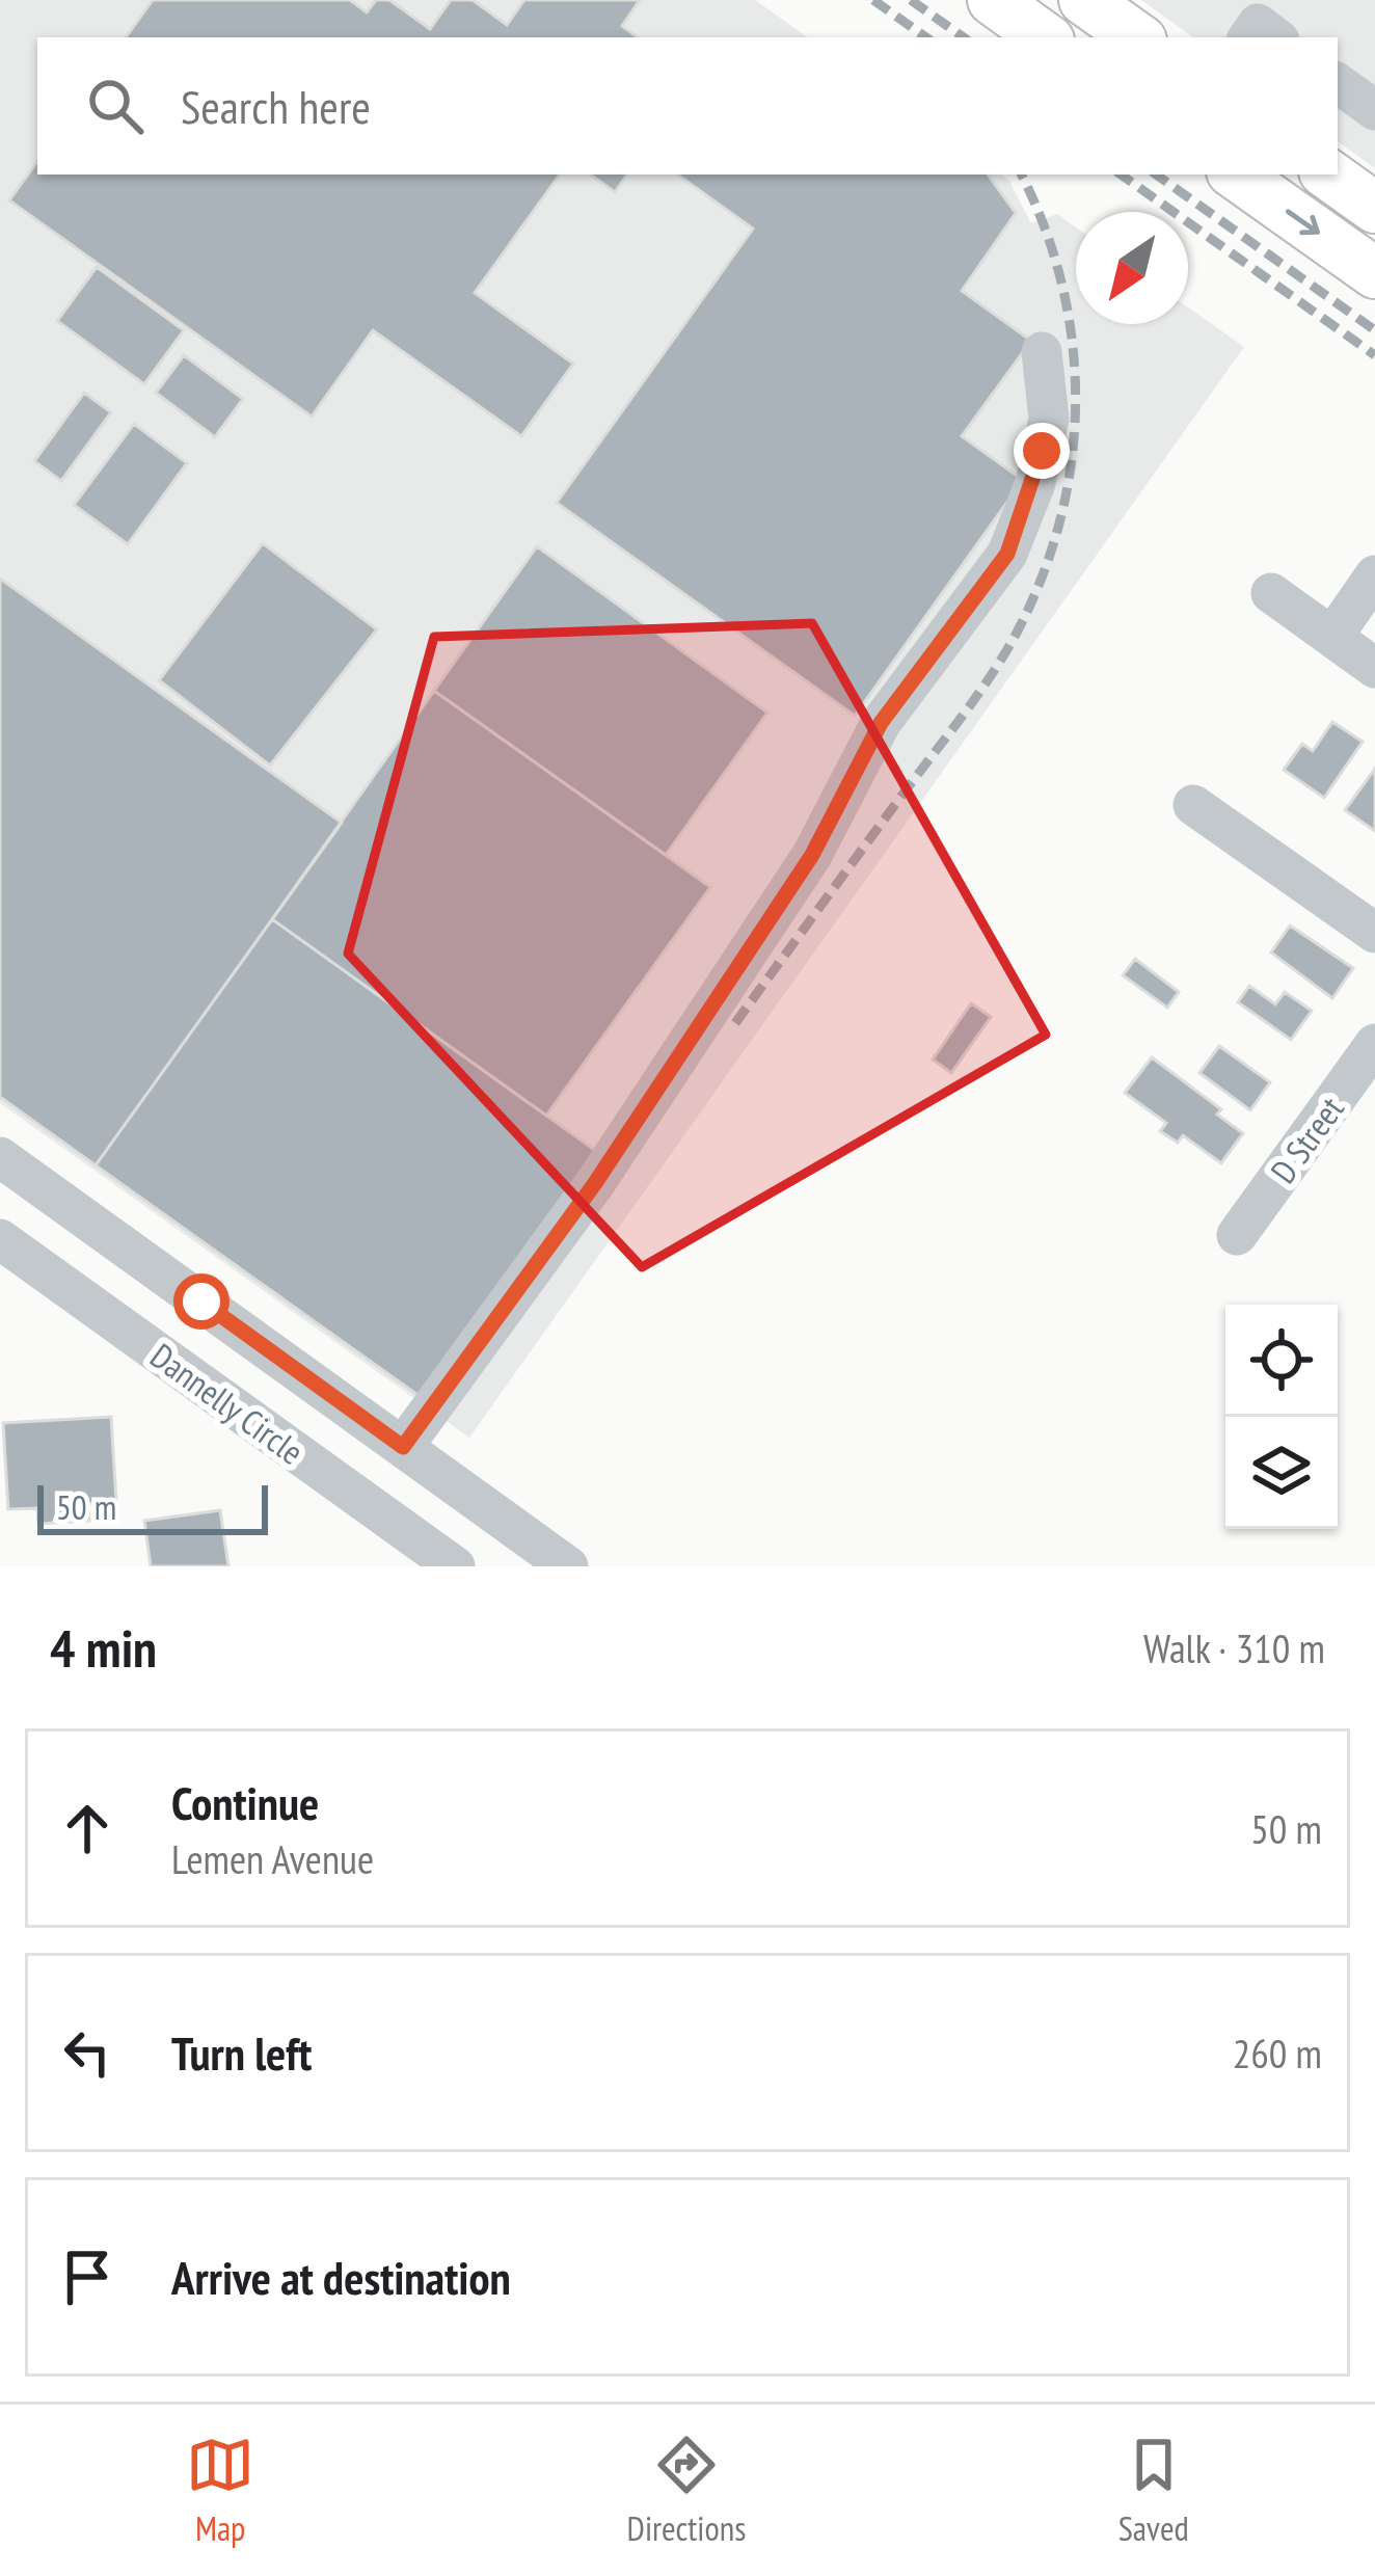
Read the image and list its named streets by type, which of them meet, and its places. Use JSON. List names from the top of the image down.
{
  "streets": {
    "street": ["D Street", "Dannelly Circle"]
  },
  "scale_bar": "50 m",
  "north": "bottom left",
  "page": {
    "search": "Search here",
    "scale": "50 m",
    "heading": ["4 min", "Walk · 310 m"],
    "list": [
      ["Continue", "Lemen Avenue", "50 m"],
      ["Turn left", "260 m"],
      "Arrive at destination"
    ],
    "nav": ["Map", "Directions", "Saved"]
  }
}
